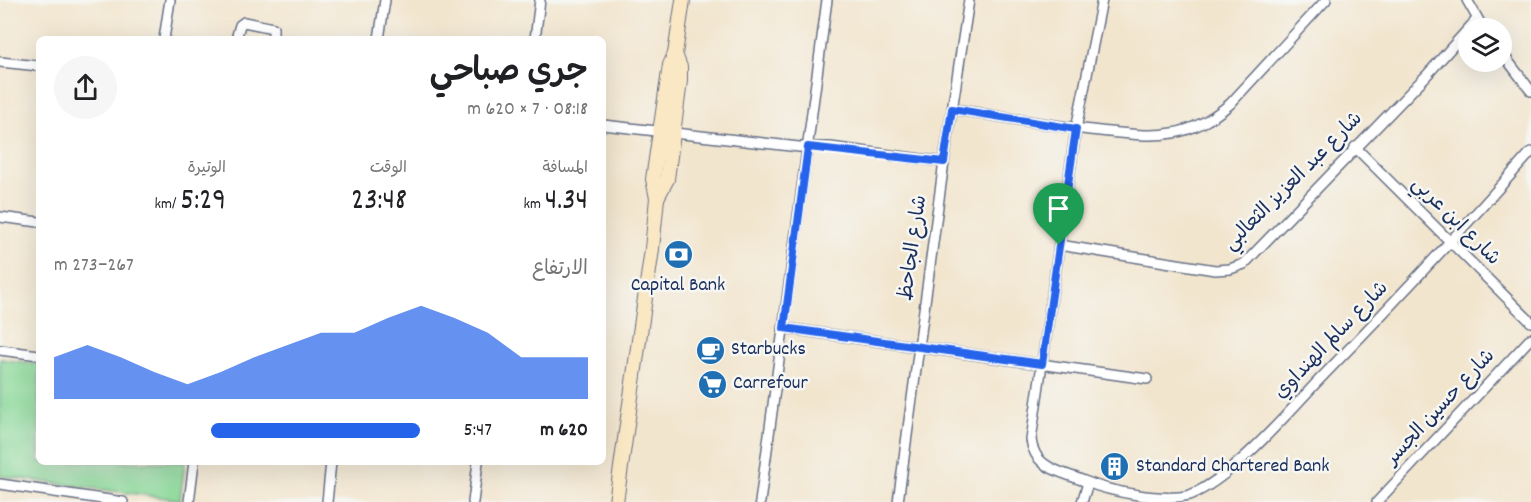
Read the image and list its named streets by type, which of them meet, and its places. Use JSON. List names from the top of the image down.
{
  "streets": {
    "street": [
      "شارع عبد العزيز الثعالبي",
      "شارع ابن عربي",
      "شارع الجاحظ",
      "شارع سالم الهنداوي",
      "شارع حسين الجسر"
    ]
  },
  "crossings": [
    ["شارع عبد العزيز الثعالبي", "شارع ابن عربي"],
    ["شارع عبد العزيز الثعالبي", "شارع سالم الهنداوي"],
    ["شارع ابن عربي", "شارع سالم الهنداوي"]
  ],
  "places": {
    "bank": ["Capital Bank"],
    "cafe": ["Starbucks"],
    "supermarket": ["Carrefour"],
    "building": ["Standard Chartered Bank"]
  },
  "page": {
    "heading": ["جري صباحي", "08:18 · 7 × 620 m"],
    "stats": [
      ["المسافة", "4.34 km"],
      ["الوقت", "23:48"],
      ["الوتيرة", "5:29 /km"]
    ],
    "chart": ["الارتفاع", "267–273 m"],
    "list": [
      {
        "name": "620 m",
        "note": "5:47"
      }
    ]
  }
}
